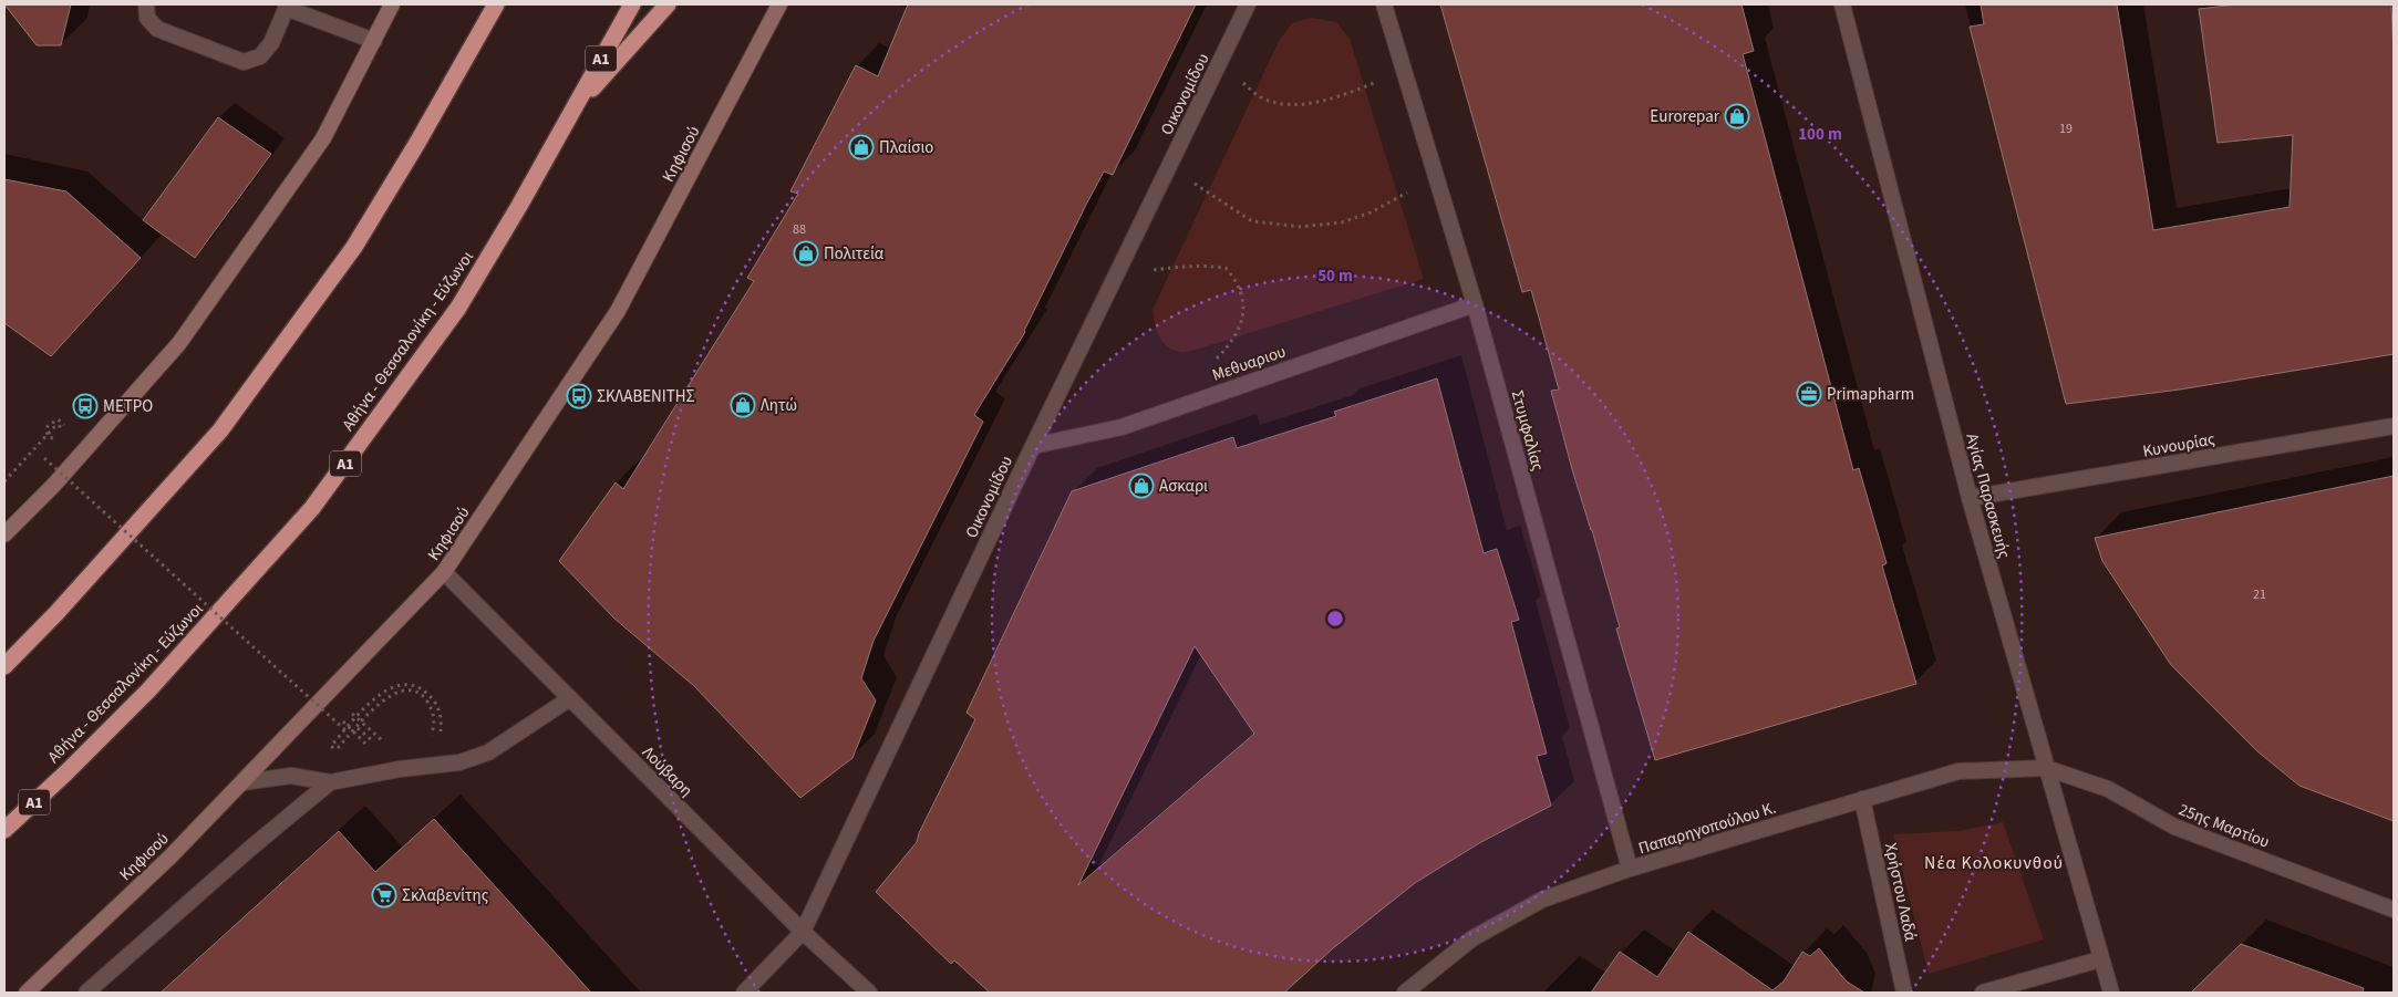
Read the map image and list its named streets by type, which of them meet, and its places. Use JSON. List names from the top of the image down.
{
  "streets": {
    "highway": ["Α1", "Αθήνα - Θεσσαλονίκη - Εύζωνοι"],
    "main road": ["Κηφισού"],
    "street": [
      "Οικονομίδου",
      "Μεθυαριου",
      "Στυμφαλίας",
      "Κυνουρίας",
      "Αγίας Παρασκευής",
      "Λούβαρη",
      "25ης Μαρτίου",
      "Παπαρηγοπούλου Κ.",
      "Χρήστου Λαδά"
    ]
  },
  "crossings": [
    ["Οικονομίδου", "Μεθυαριου"],
    ["Οικονομίδου", "Λούβαρη"],
    ["Κηφισού", "Λούβαρη"],
    ["Μεθυαριου", "Στυμφαλίας"],
    ["Στυμφαλίας", "Παπαρηγοπούλου Κ."],
    ["Κυνουρίας", "Αγίας Παρασκευής"],
    ["Αγίας Παρασκευής", "25ης Μαρτίου"],
    ["Αγίας Παρασκευής", "Παπαρηγοπούλου Κ."],
    ["25ης Μαρτίου", "Παπαρηγοπούλου Κ."],
    ["Παπαρηγοπούλου Κ.", "Χρήστου Λαδά"]
  ],
  "districts": ["Νέα Κολοκυνθού"],
  "places": {
    "shop": [
      "Eurorepar",
      "Πλαίσιο",
      "Πολιτεία",
      "Λητώ",
      "Ασκαρι"
    ],
    "office": ["Primapharm"],
    "bus stop": ["ΣΚΛΑΒΕΝΙΤΗΣ", "ΜΕΤΡΟ"],
    "supermarket": ["Σκλαβενίτης"]
  },
  "house_numbers": ["19", "88", "21"],
  "rings": ["100 m", "50 m"]
}
